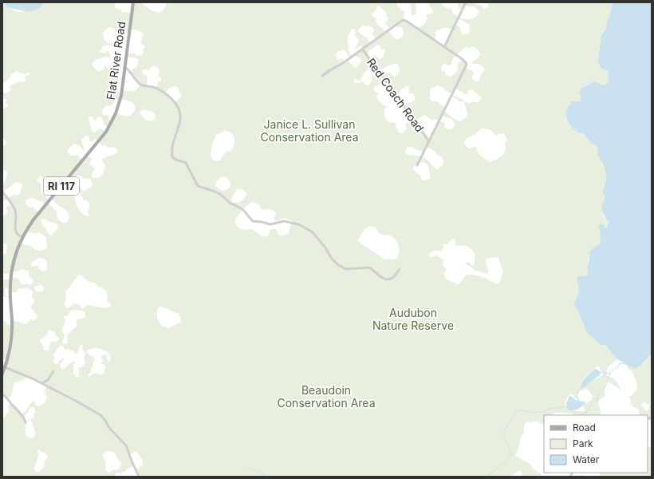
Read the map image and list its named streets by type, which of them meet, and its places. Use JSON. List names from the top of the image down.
{
  "streets": {
    "main road": ["Flat River Road", "RI 117"],
    "street": ["Red Coach Road"]
  },
  "parks": ["Janice L. Sullivan Conservation Area", "Audubon Nature Reserve", "Beaudoin Conservation Area"],
  "legend": ["Road", "Park", "Water"]
}
